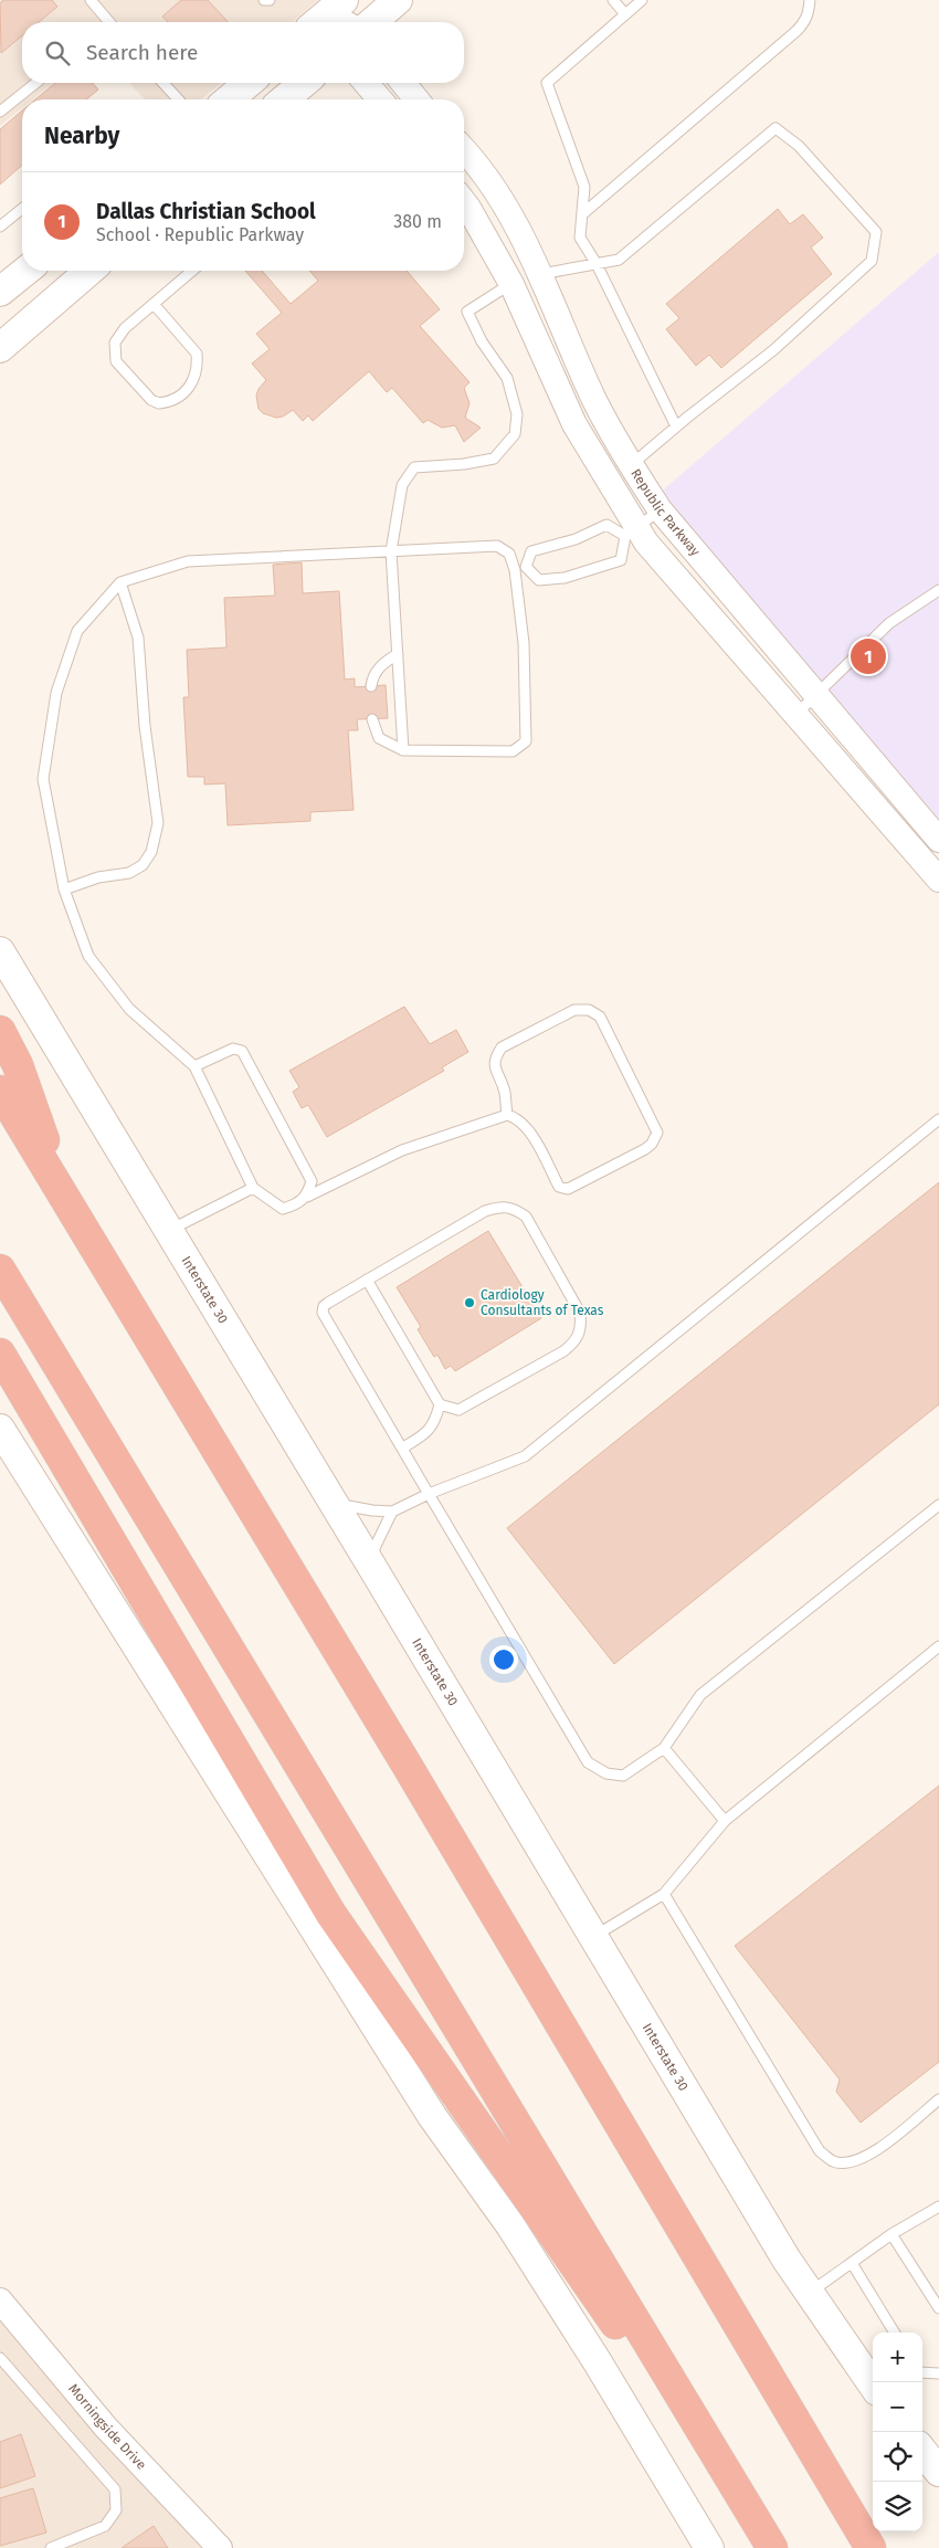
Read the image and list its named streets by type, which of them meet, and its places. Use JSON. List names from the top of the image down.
{
  "streets": {
    "main road": ["Interstate 30"],
    "street": ["Republic Parkway", "Morningside Drive"]
  },
  "places": ["Cardiology Consultants of Texas"],
  "page": {
    "search": "Search here",
    "heading": "Nearby",
    "list": [
      {
        "mark": "1",
        "name": "Dallas Christian School",
        "note": "School · Republic Parkway",
        "value": "380 m"
      }
    ],
    "pins": "1",
    "map_buttons": ["+", "−"]
  }
}
